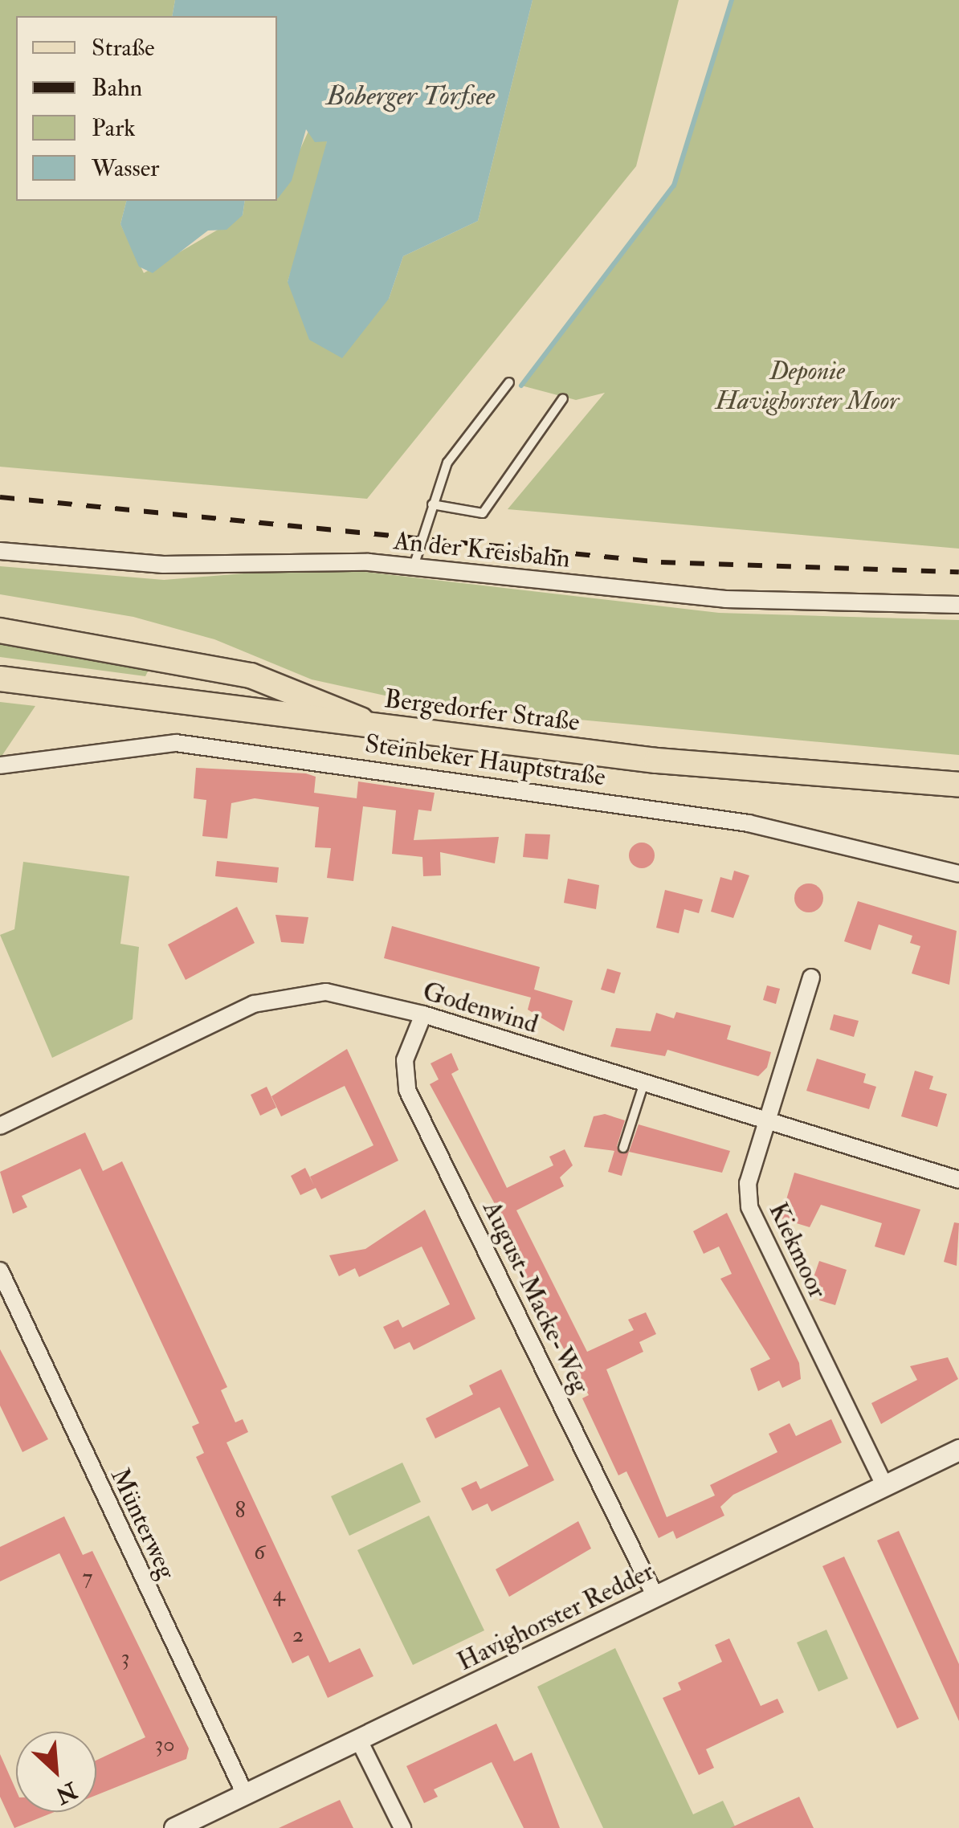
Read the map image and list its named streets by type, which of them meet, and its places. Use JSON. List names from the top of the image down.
{
  "streets": {
    "main road": ["Bergedorfer Straße"],
    "street": [
      "An der Kreisbahn",
      "Steinbeker Hauptstraße",
      "Godenwind",
      "Kiekmoor",
      "August-Macke-Weg",
      "Münterweg",
      "Havighorster Redder"
    ]
  },
  "crossings": [
    ["Godenwind", "Kiekmoor"],
    ["Godenwind", "August-Macke-Weg"],
    ["Kiekmoor", "Havighorster Redder"],
    ["August-Macke-Weg", "Havighorster Redder"],
    ["Münterweg", "Havighorster Redder"]
  ],
  "water": ["Boberger Torfsee"],
  "parks": ["Deponie Havighorster Moor"],
  "house_numbers": [
    "8",
    "6",
    "7",
    "4",
    "2",
    "3",
    "30"
  ],
  "legend": [
    "Straße",
    "Bahn",
    "Park",
    "Wasser"
  ],
  "north": "bottom right"
}
